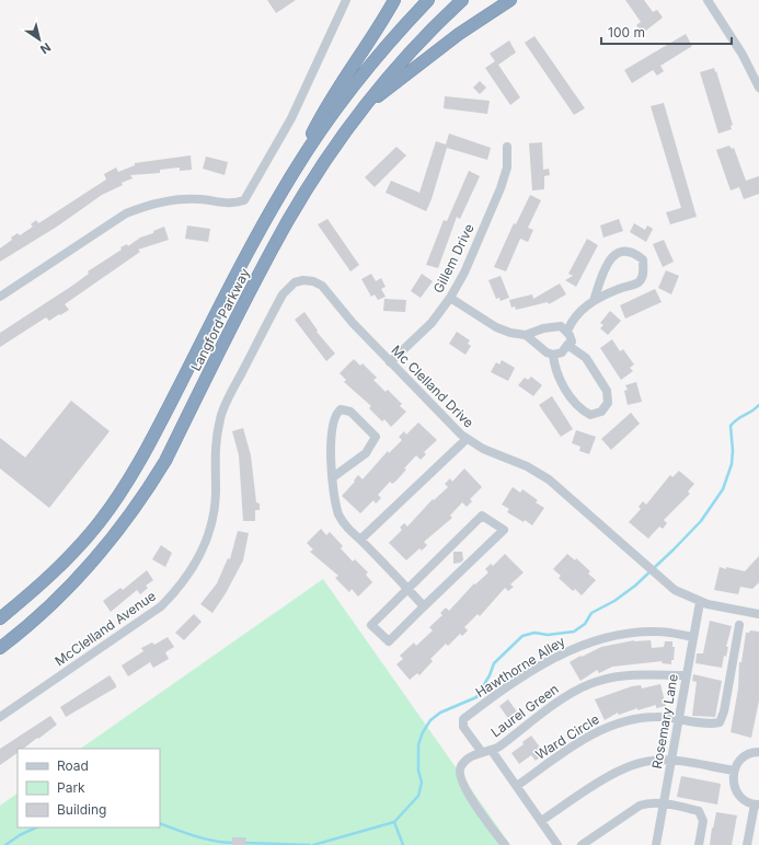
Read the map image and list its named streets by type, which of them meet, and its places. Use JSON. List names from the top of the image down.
{
  "streets": {
    "highway": ["Langford Parkway"],
    "street": [
      "Gillem Drive",
      "Mc Clelland Drive",
      "McClelland Avenue",
      "Hawthorne Alley",
      "Laurel Green",
      "Rosemary Lane",
      "Ward Circle"
    ]
  },
  "crossings": [
    ["Gillem Drive", "Mc Clelland Drive"],
    ["Mc Clelland Drive", "McClelland Avenue"],
    ["Mc Clelland Drive", "Rosemary Lane"],
    ["Hawthorne Alley", "Rosemary Lane"],
    ["Laurel Green", "Rosemary Lane"],
    ["Laurel Green", "Ward Circle"],
    ["Rosemary Lane", "Ward Circle"]
  ],
  "legend": ["Road", "Park", "Building"],
  "scale_bar": "100 m",
  "north": "bottom right"
}
